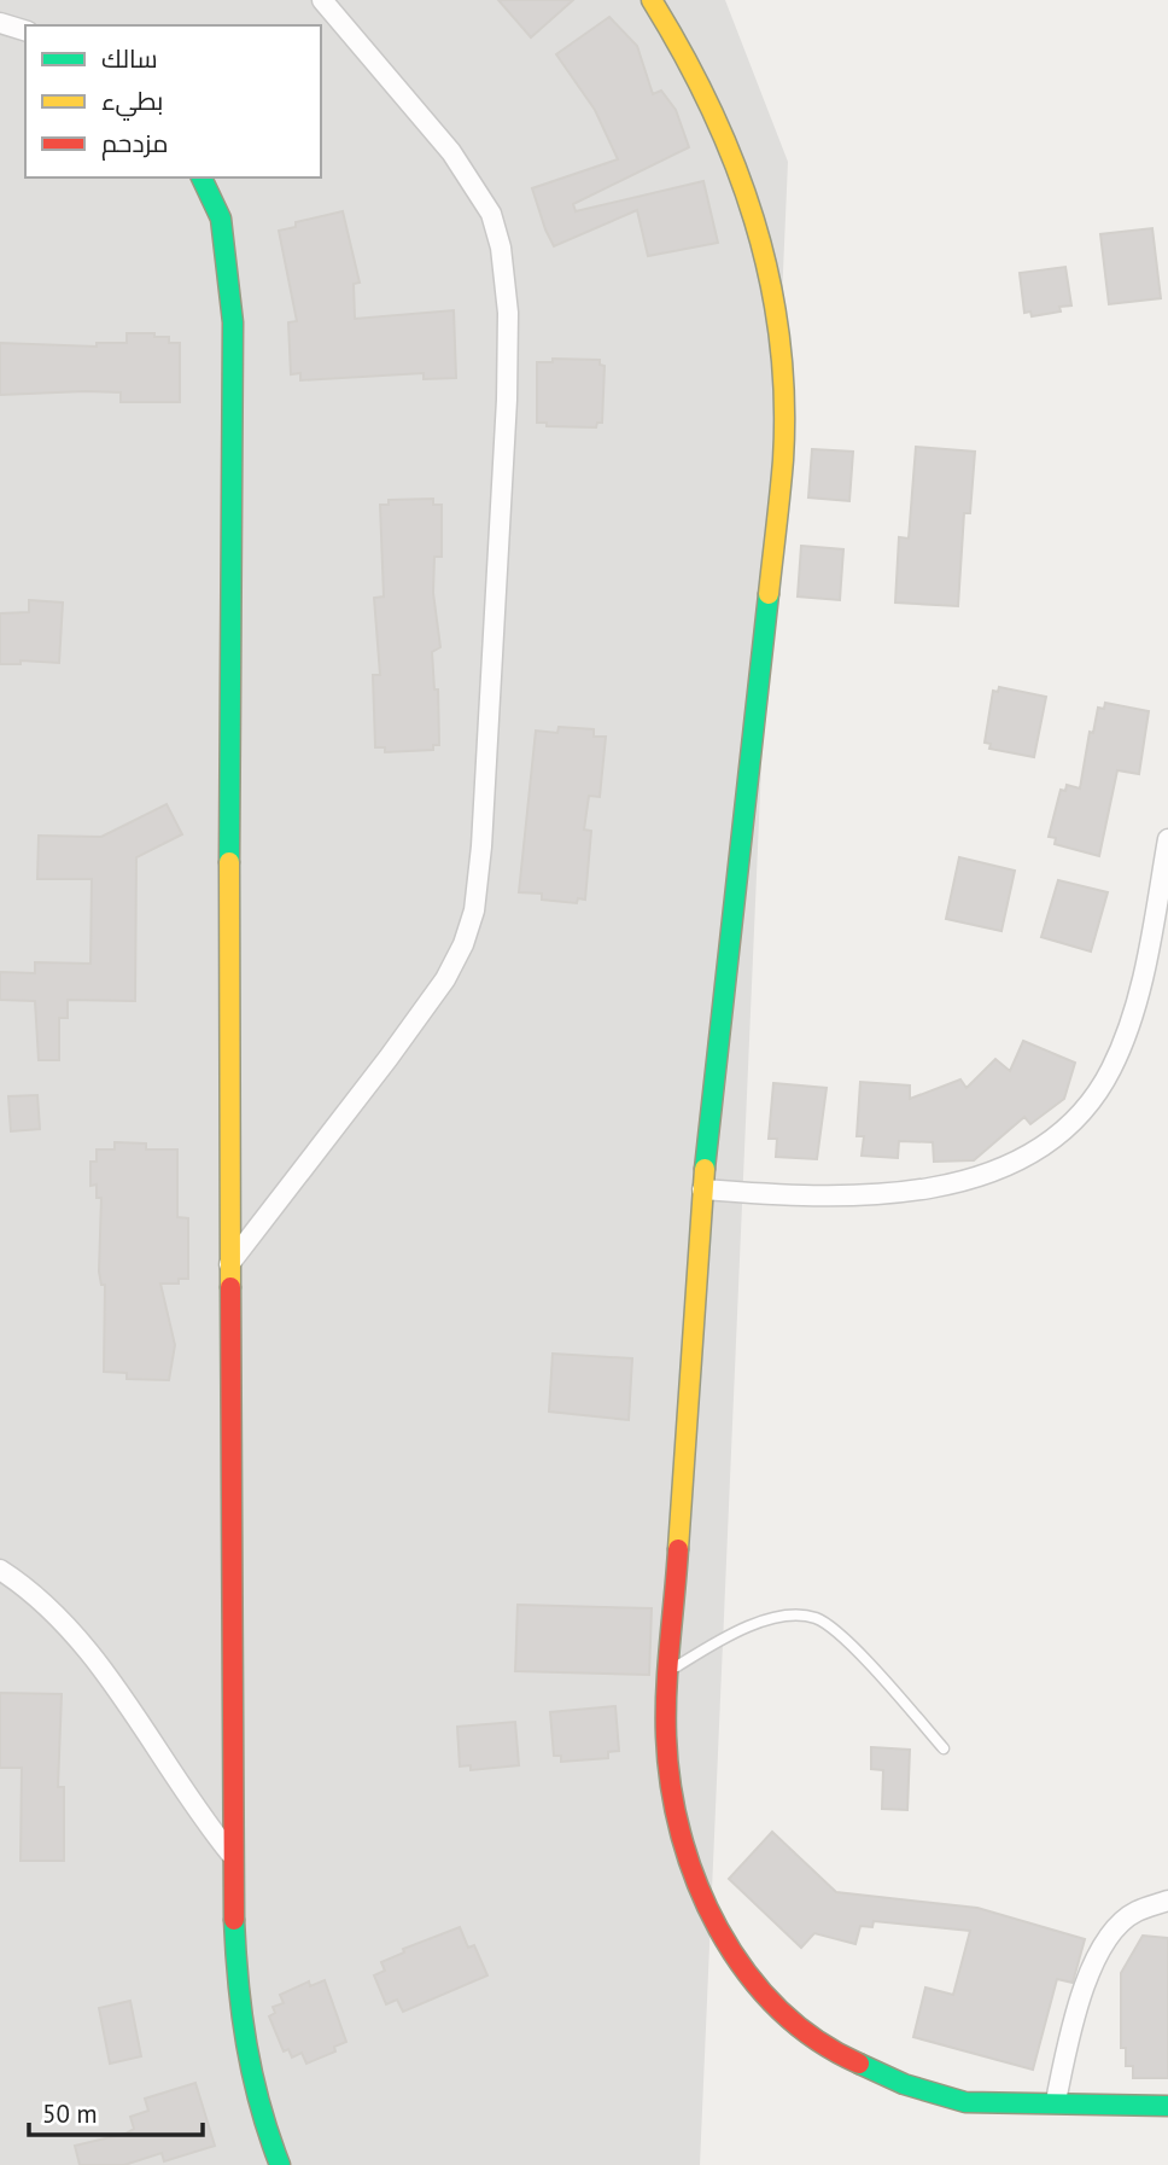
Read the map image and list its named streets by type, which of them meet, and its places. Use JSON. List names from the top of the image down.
{
  "legend": ["سالك", "بطيء", "مزدحم"],
  "scale_bar": "50 m"
}
